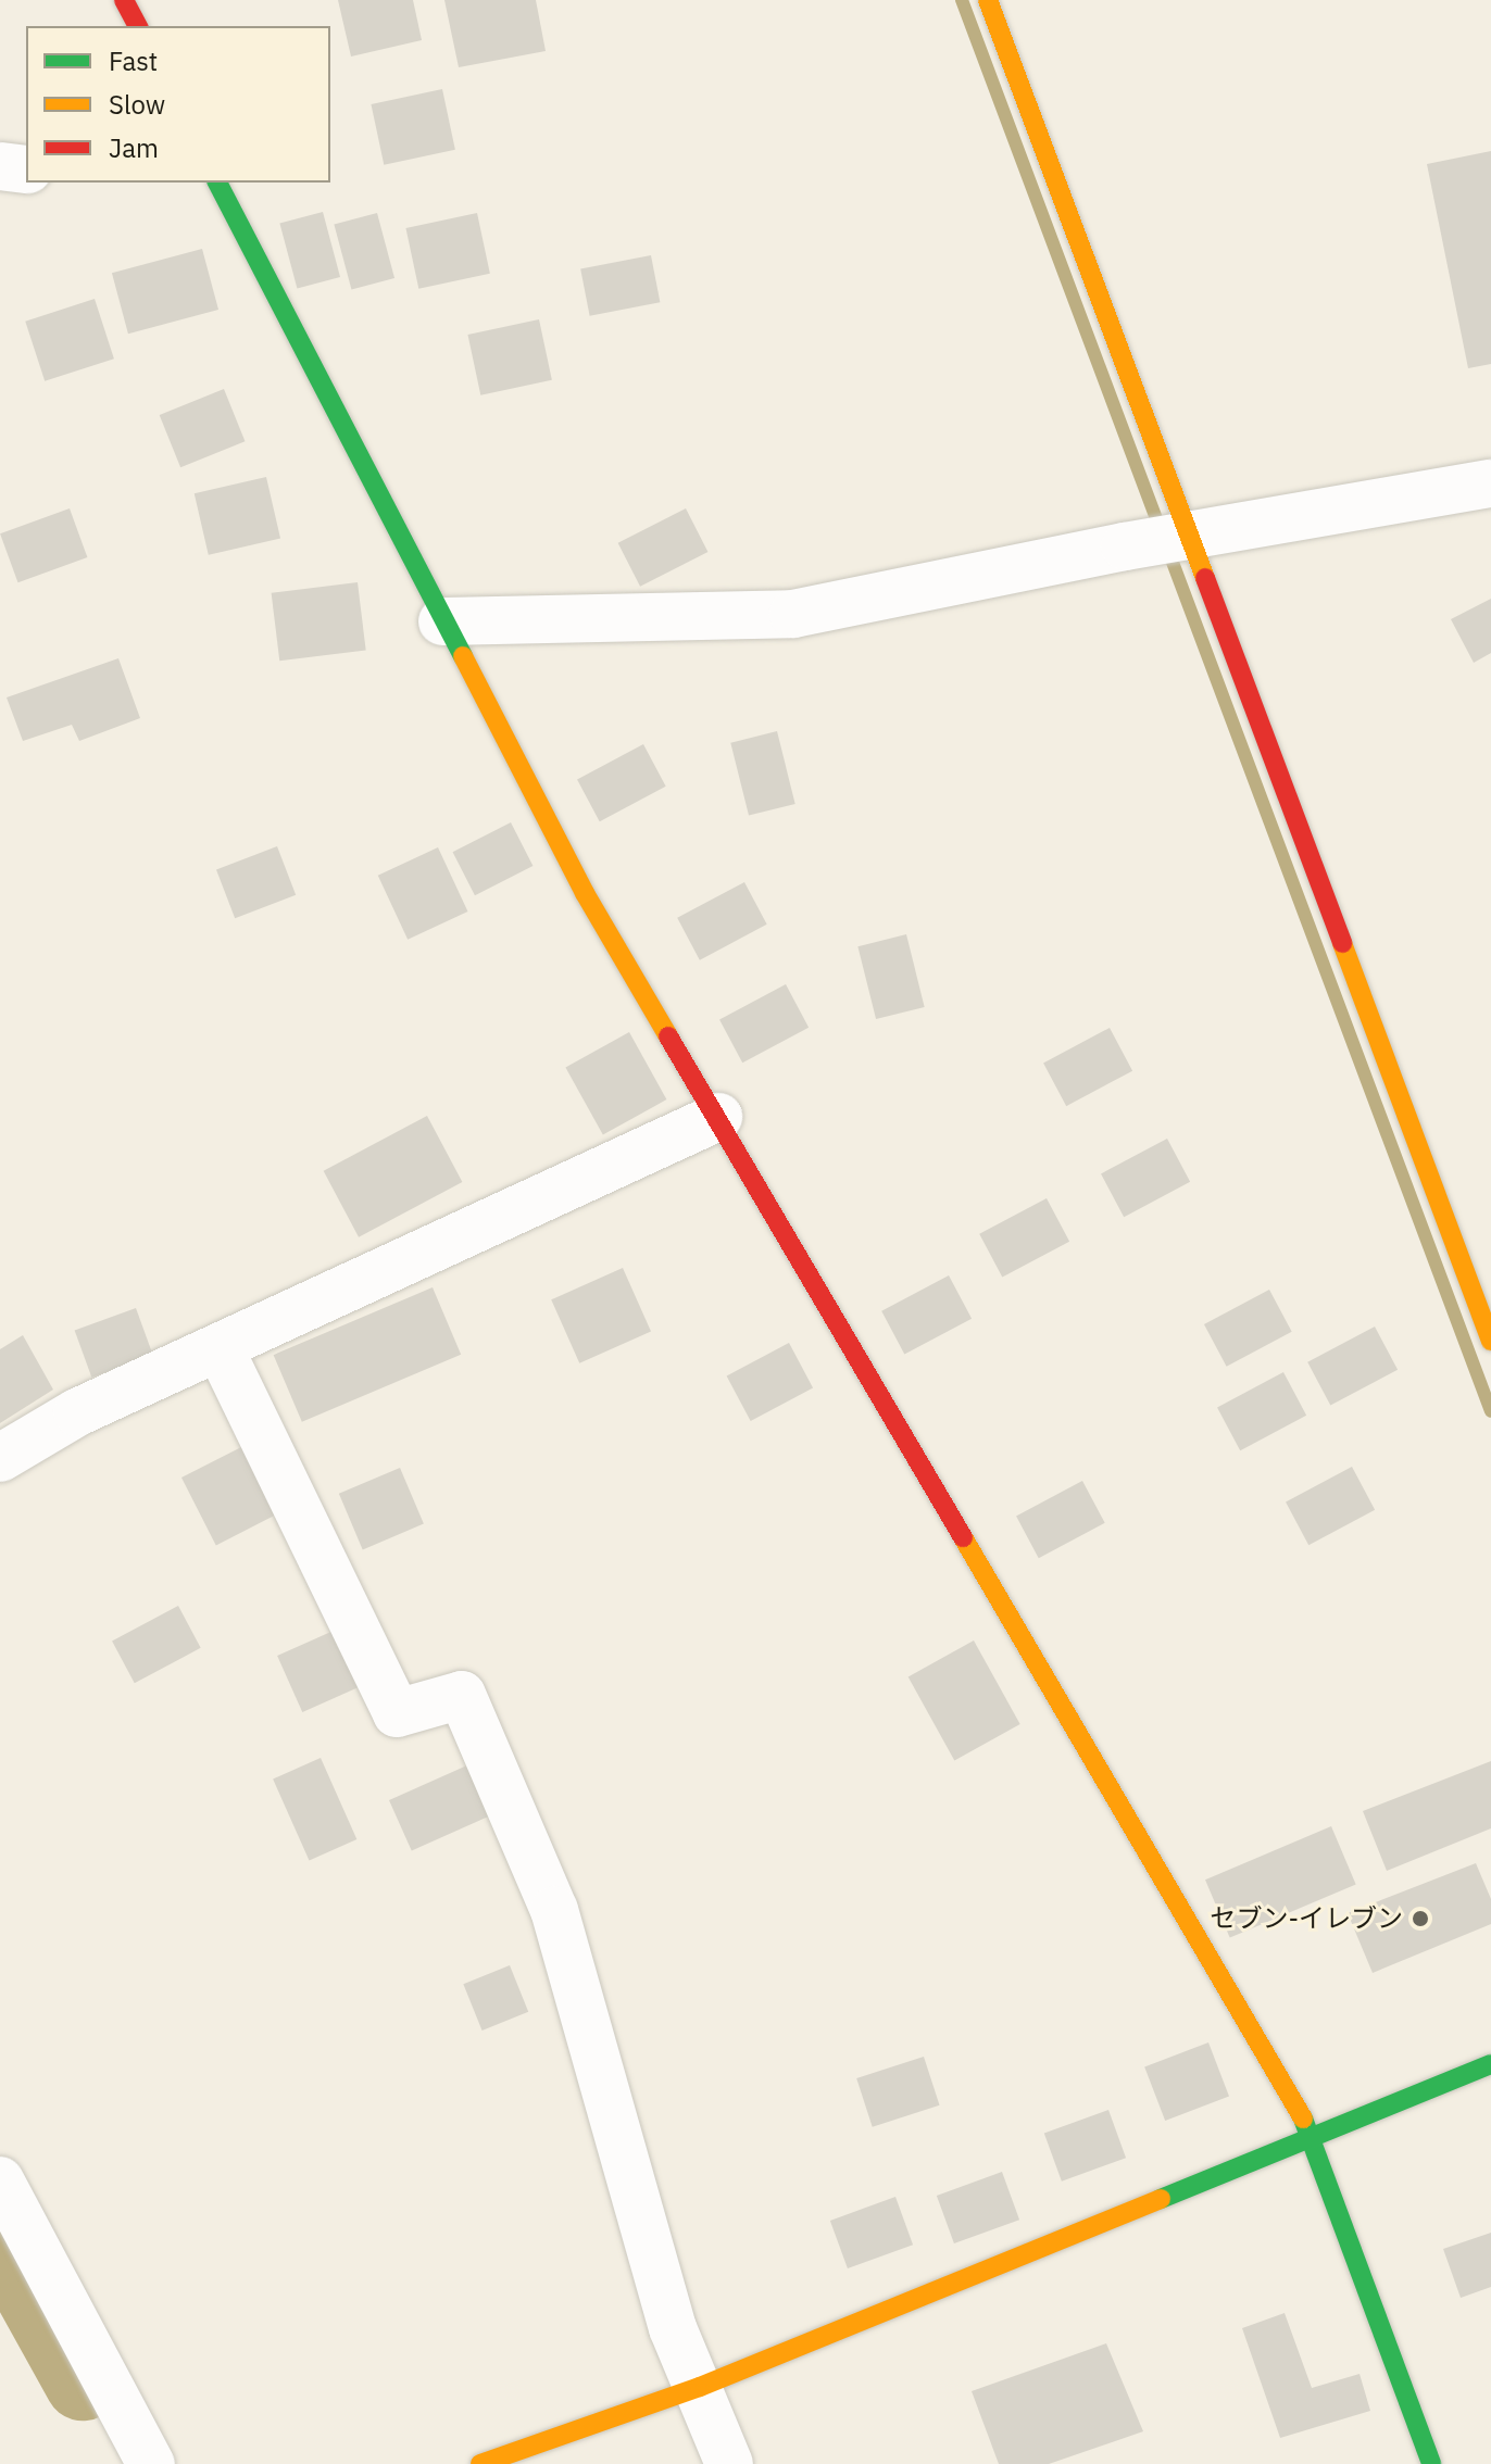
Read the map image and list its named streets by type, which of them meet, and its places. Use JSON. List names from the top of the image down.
{
  "places": ["セブン-イレブン"],
  "legend": ["Fast", "Slow", "Jam"]
}
